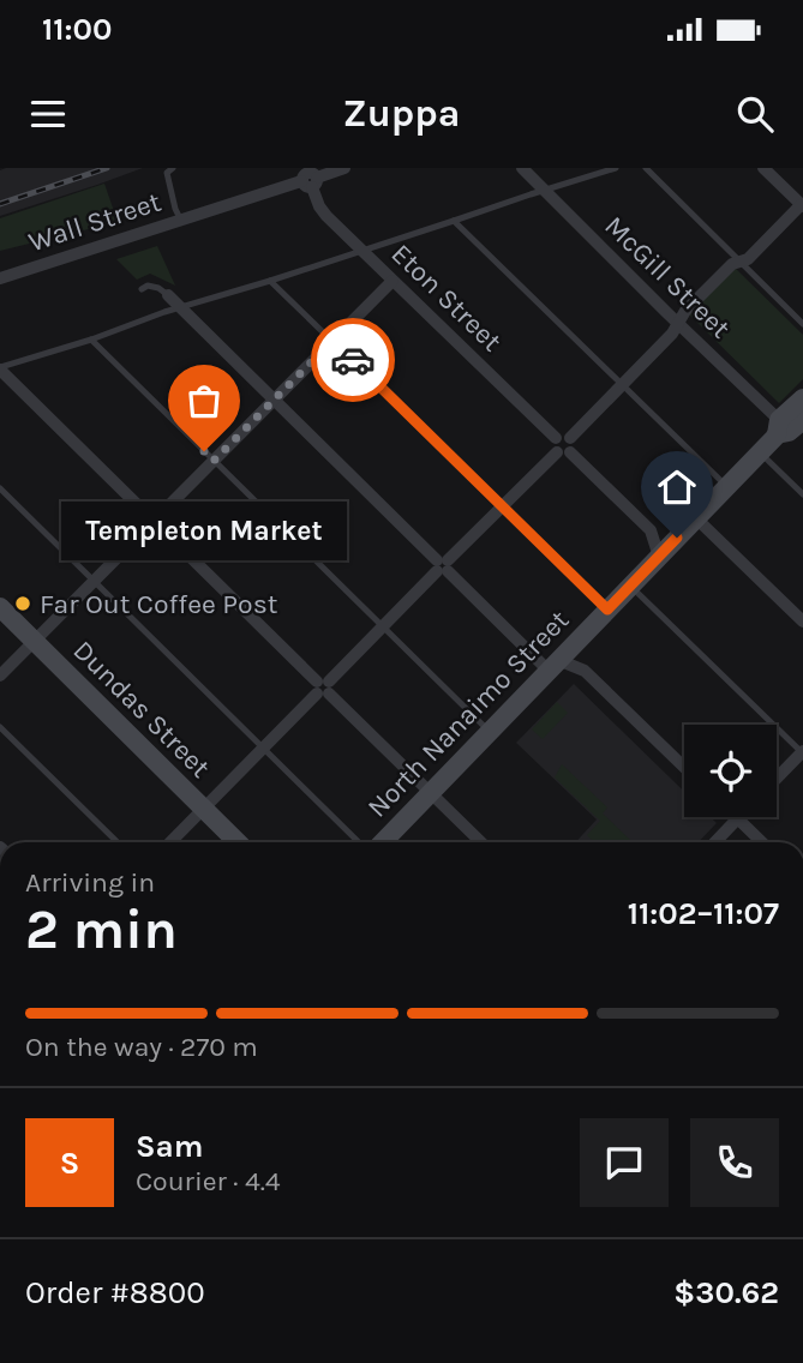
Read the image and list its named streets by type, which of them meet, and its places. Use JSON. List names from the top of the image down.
{
  "streets": {
    "main road": ["Dundas Street", "North Nanaimo Street"],
    "street": ["Wall Street", "McGill Street", "Eton Street"]
  },
  "crossings": [
    ["Wall Street", "Eton Street"],
    ["McGill Street", "North Nanaimo Street"],
    ["Eton Street", "North Nanaimo Street"]
  ],
  "places": ["Templeton Market", "Far Out Coffee Post"],
  "page": {
    "status": "11:00",
    "header": "Zuppa",
    "bubble": "Templeton Market",
    "heading": ["2 min", "Arriving in", "11:02–11:07"],
    "panel": [
      "Sam",
      "Courier · 4.4",
      "Order #8800",
      "$30.62"
    ],
    "bar": "On the way · 270 m",
    "round": "S"
  }
}
